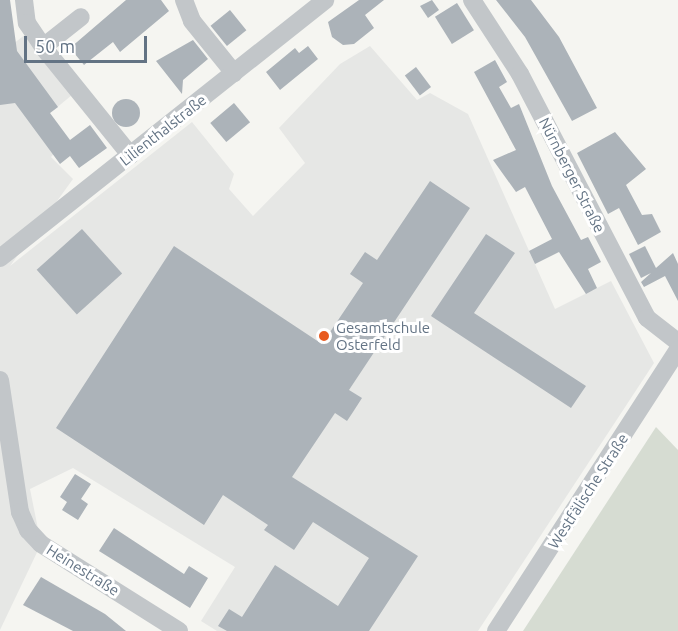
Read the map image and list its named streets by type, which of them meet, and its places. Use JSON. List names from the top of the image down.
{
  "streets": {
    "street": [
      "Lilienthalstraße",
      "Nürnberger Straße",
      "Westfälische Straße",
      "Heinestraße"
    ]
  },
  "places": ["Gesamtschule Osterfeld"],
  "scale_bar": "50 m"
}
